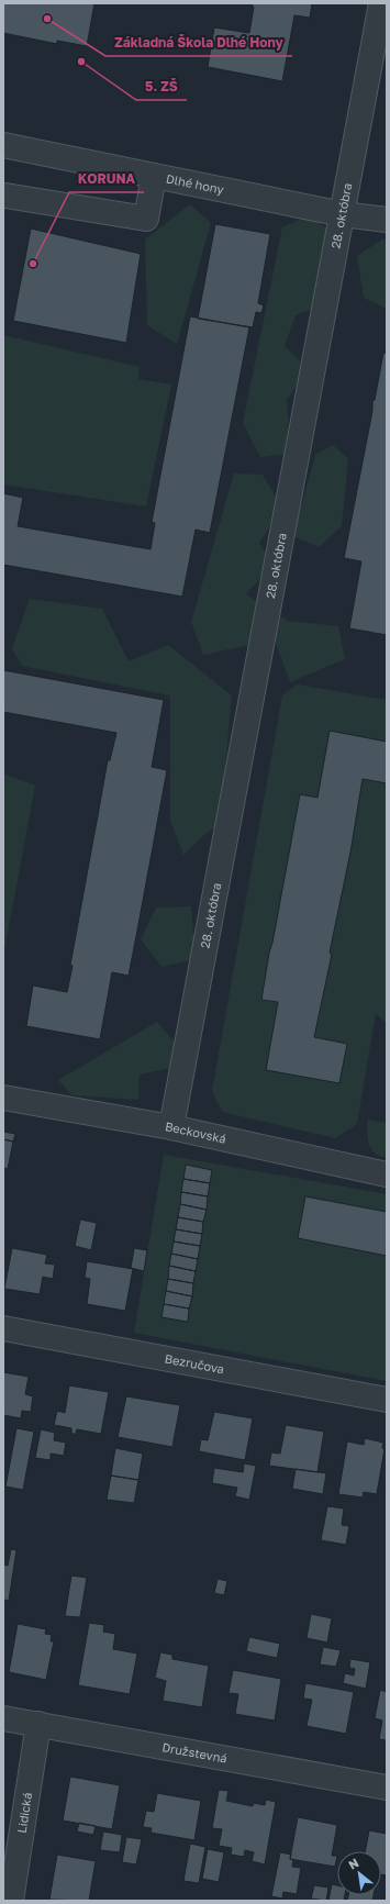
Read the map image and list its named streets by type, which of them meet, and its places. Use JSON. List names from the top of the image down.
{
  "streets": {
    "street": [
      "Dlhé hony",
      "28. októbra",
      "Beckovská",
      "Bezručova",
      "Družstevná",
      "Lidická"
    ]
  },
  "crossings": [
    ["Dlhé hony", "28. októbra"],
    ["28. októbra", "Beckovská"],
    ["Družstevná", "Lidická"]
  ],
  "places": ["Základná Škola Dlhé Hony", "5. ZŠ", "KORUNA"],
  "north": "top left"
}
